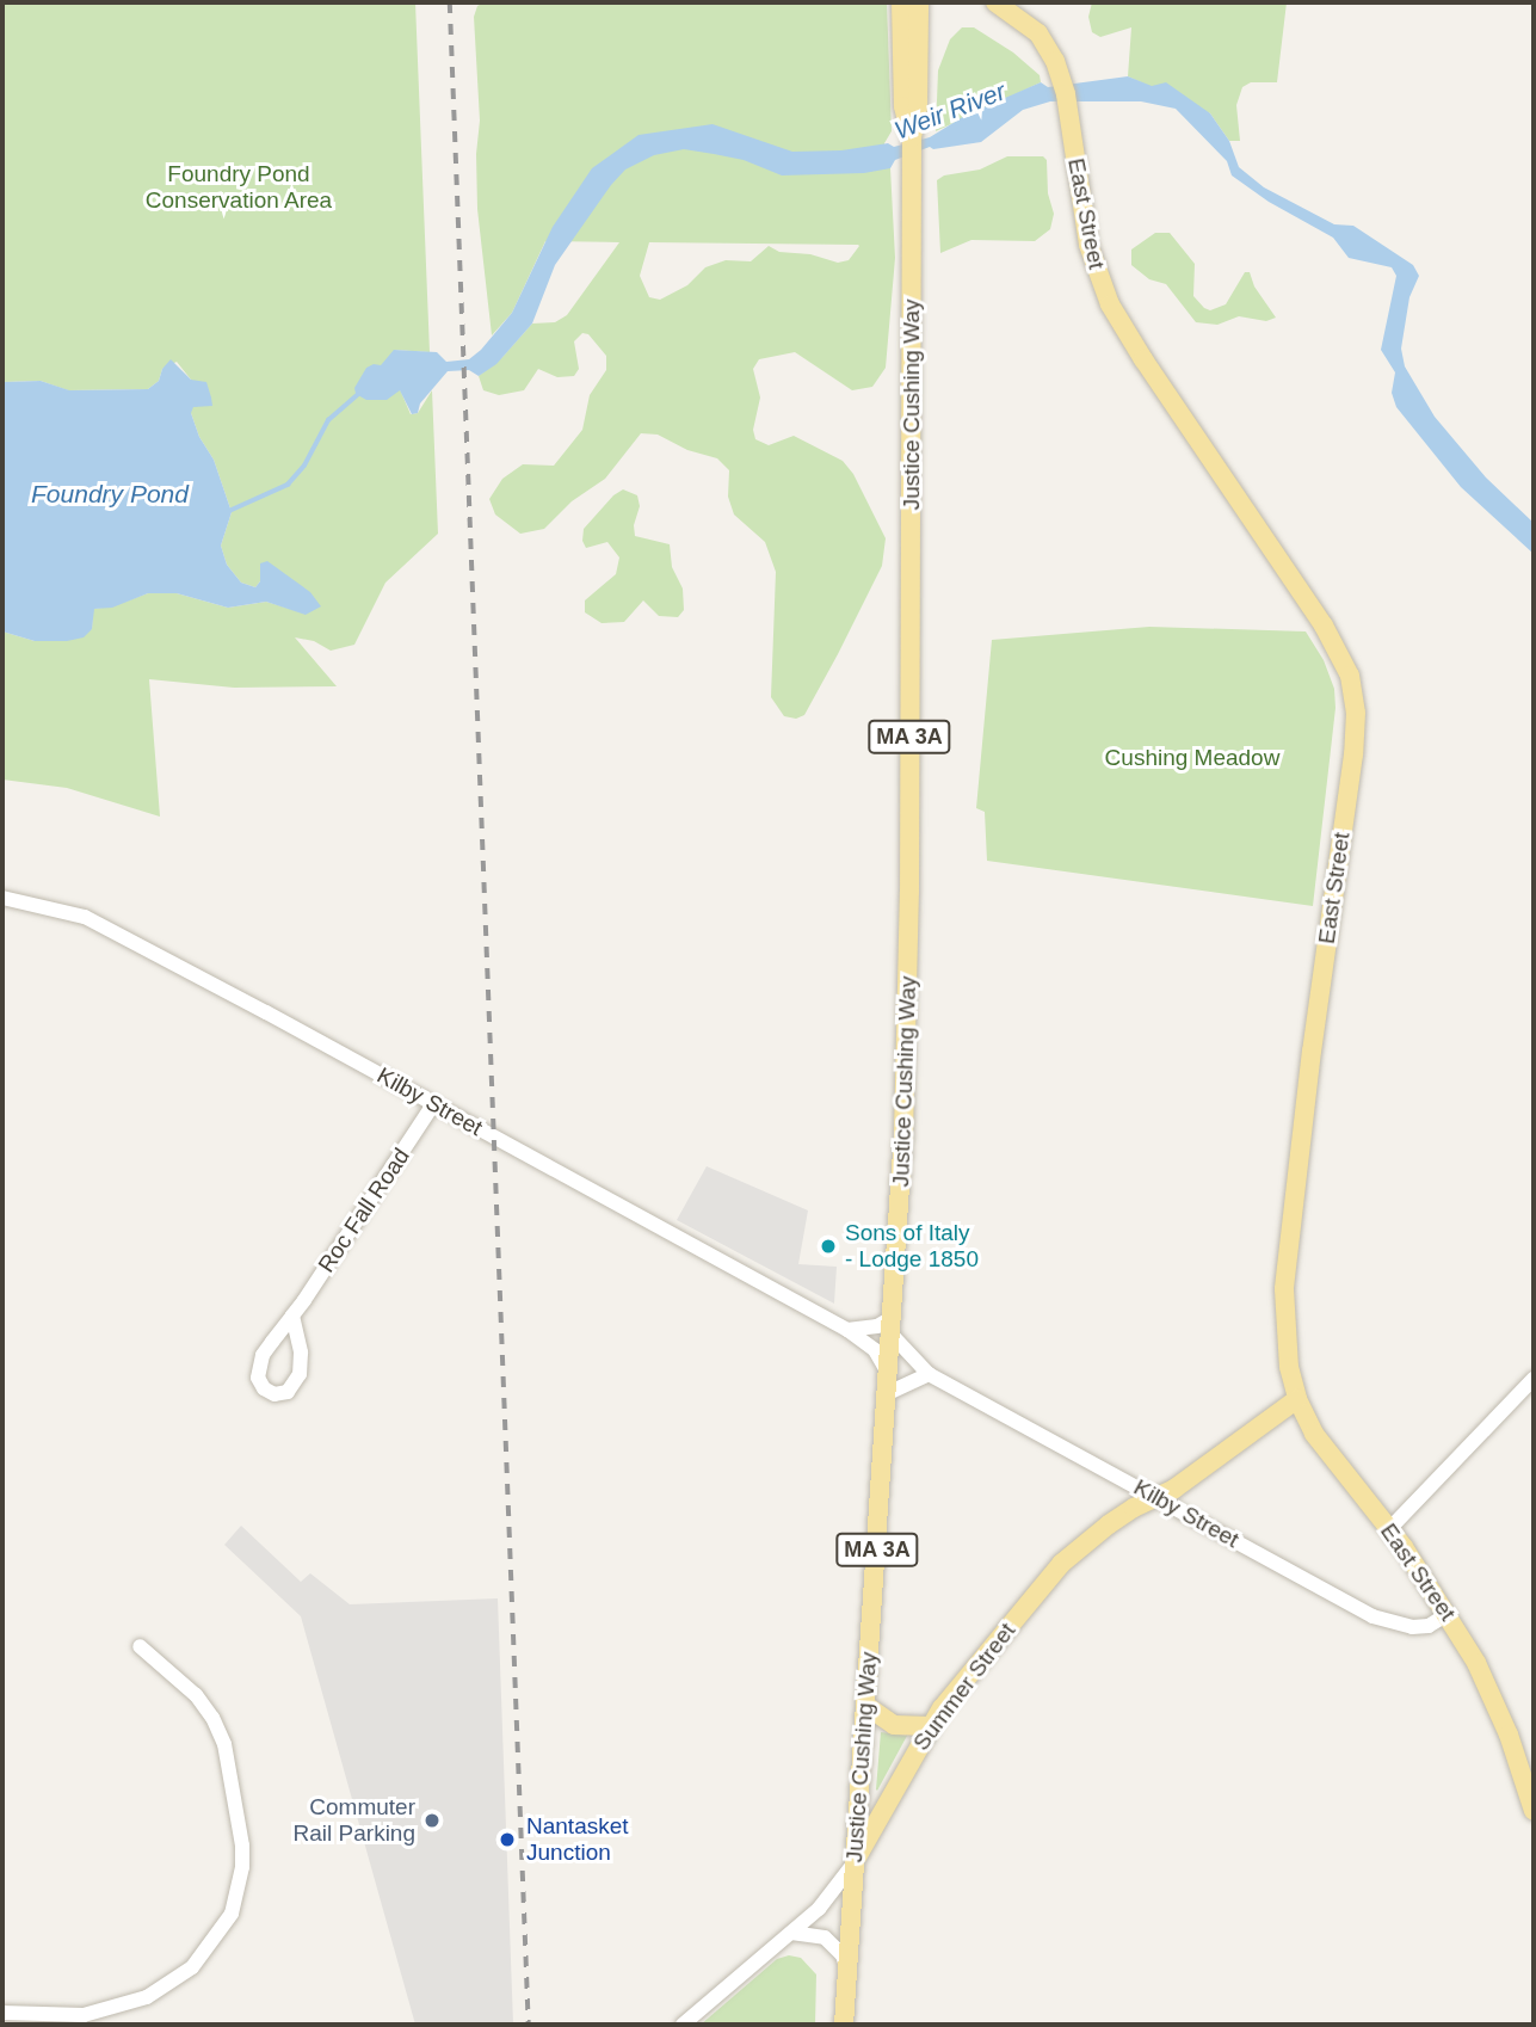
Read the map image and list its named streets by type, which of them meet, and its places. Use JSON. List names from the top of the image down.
{
  "streets": {
    "main road": [
      "East Street",
      "Justice Cushing Way",
      "MA 3A",
      "Summer Street"
    ],
    "street": ["Kilby Street", "Roc Fall Road"]
  },
  "crossings": [
    ["East Street", "Kilby Street"],
    ["East Street", "Summer Street"],
    ["Justice Cushing Way", "Kilby Street"],
    ["Justice Cushing Way", "Summer Street"],
    ["Kilby Street", "Roc Fall Road"],
    ["Kilby Street", "Summer Street"]
  ],
  "water": ["Weir River", "Foundry Pond"],
  "parks": ["Foundry Pond Conservation Area", "Cushing Meadow"],
  "places": ["Sons of Italy - Lodge 1850", "Commuter Rail Parking", "Nantasket Junction"]
}
